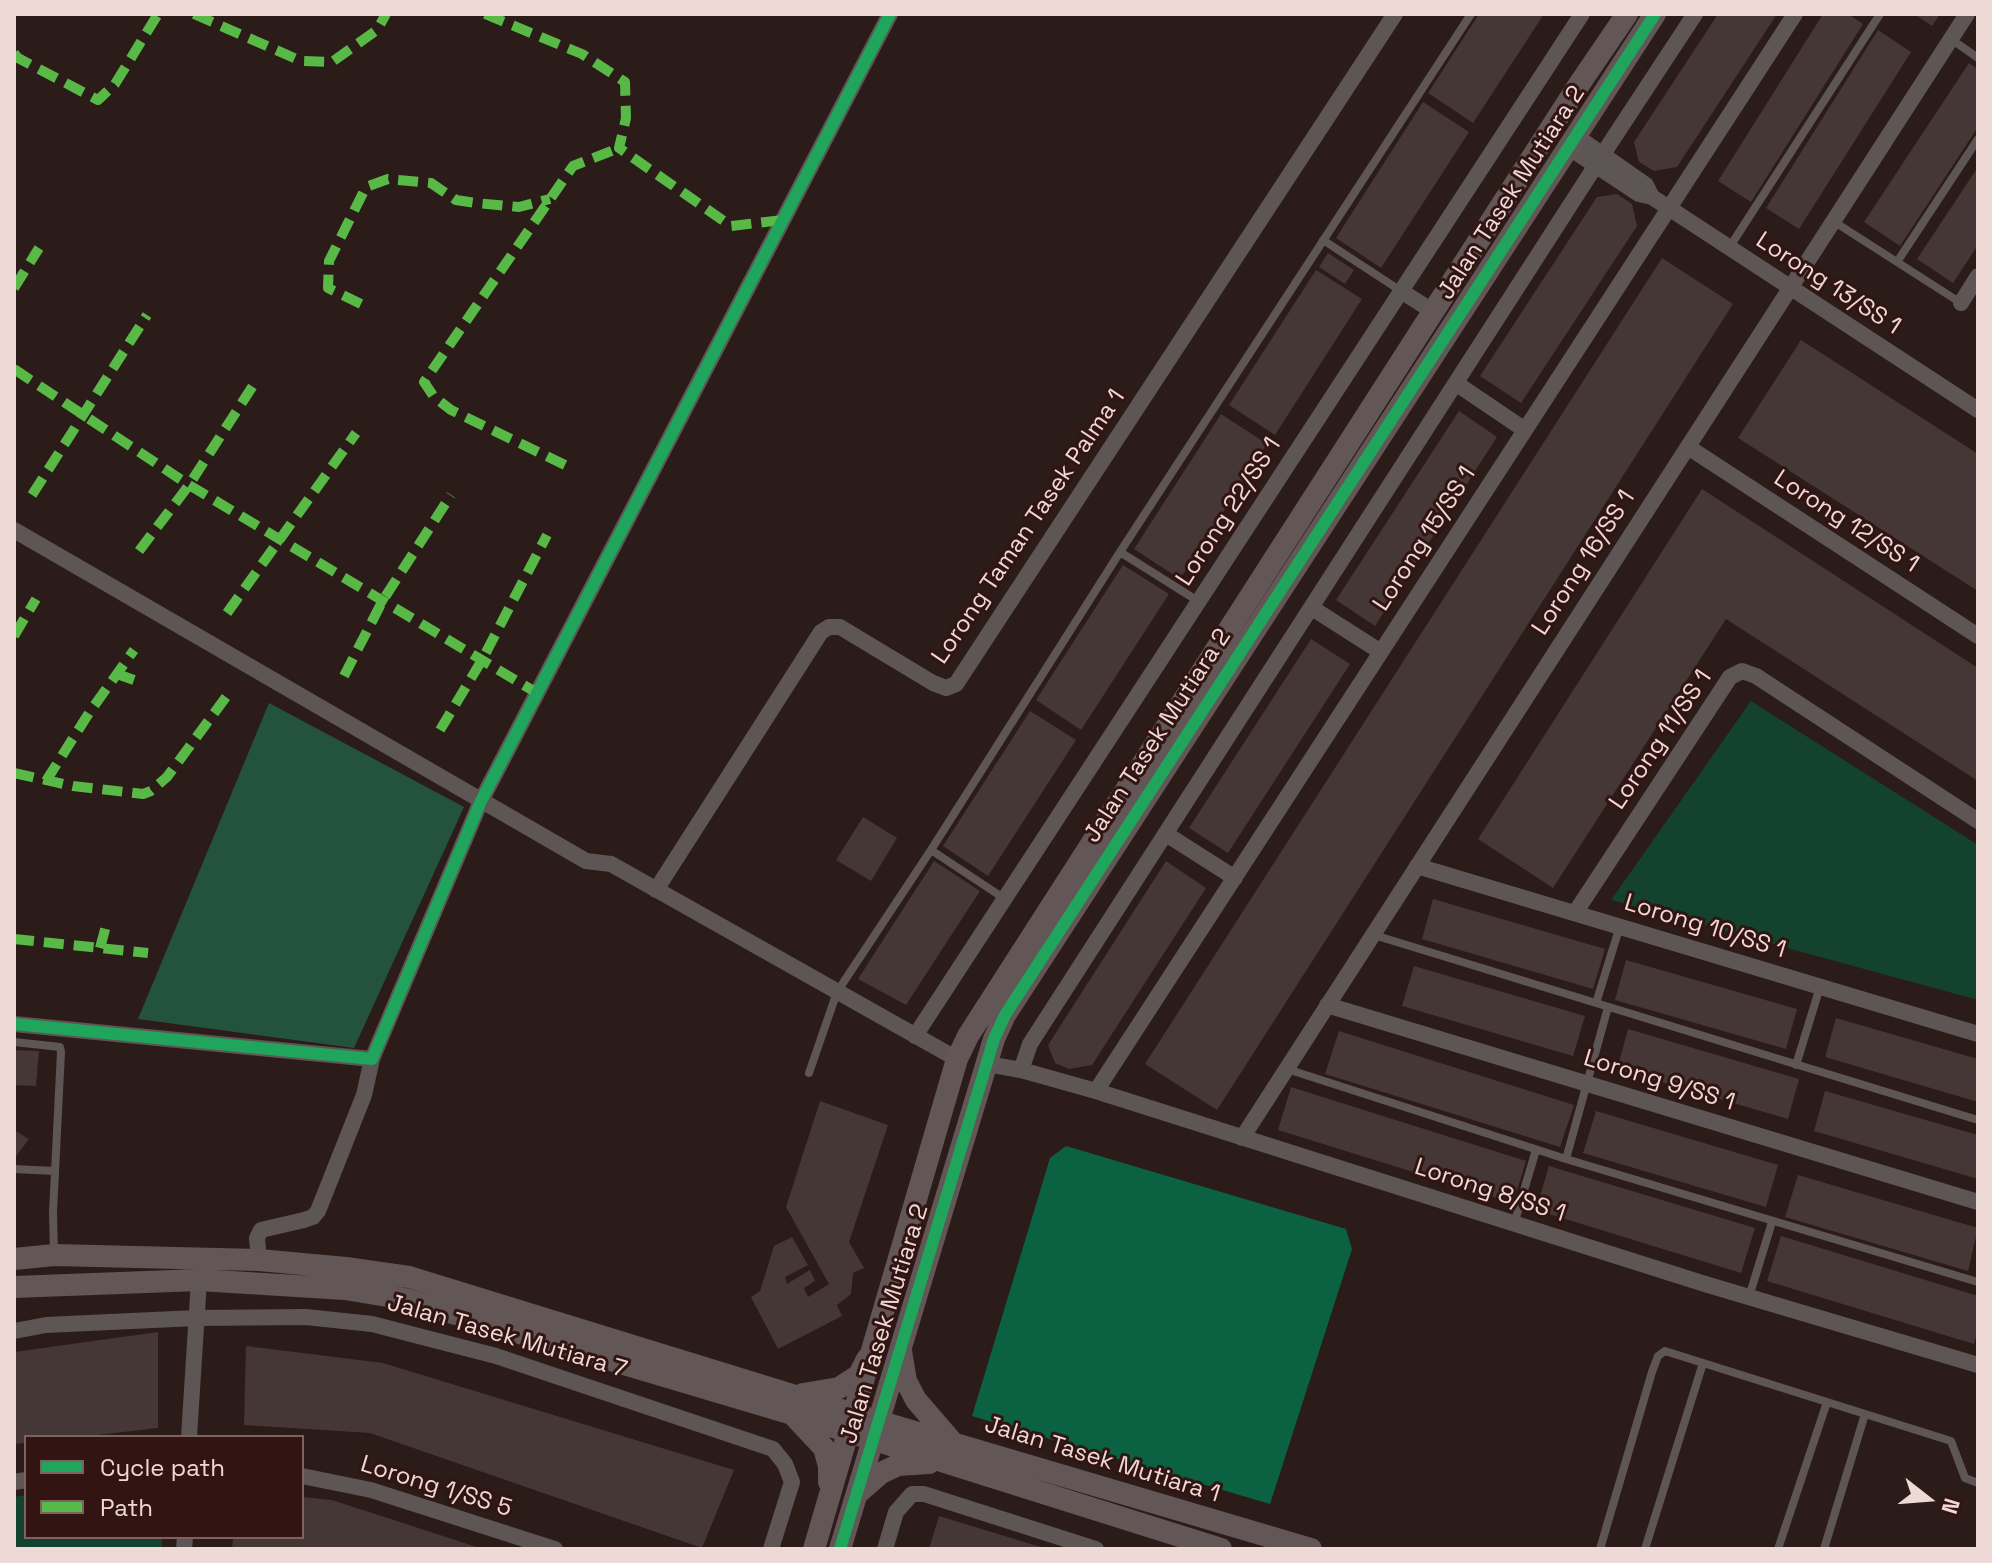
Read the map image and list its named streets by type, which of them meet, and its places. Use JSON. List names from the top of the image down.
{
  "streets": {
    "street": [
      "Jalan Tasek Mutiara 2",
      "Lorong 13/SS 1",
      "Lorong 22/SS 1",
      "Lorong 12/SS 1",
      "Lorong Taman Tasek Palma 1",
      "Lorong 15/SS 1",
      "Lorong 16/SS 1",
      "Lorong 11/SS 1",
      "Lorong 10/SS 1",
      "Lorong 9/SS 1",
      "Lorong 8/SS 1",
      "Jalan Tasek Mutiara 7",
      "Jalan Tasek Mutiara 1",
      "Lorong 1/SS 5"
    ]
  },
  "crossings": [
    ["Jalan Tasek Mutiara 2", "Lorong 13/SS 1"],
    ["Jalan Tasek Mutiara 2", "Lorong 8/SS 1"],
    ["Jalan Tasek Mutiara 2", "Jalan Tasek Mutiara 7"],
    ["Jalan Tasek Mutiara 2", "Jalan Tasek Mutiara 1"],
    ["Lorong 13/SS 1", "Lorong 15/SS 1"],
    ["Lorong 13/SS 1", "Lorong 16/SS 1"],
    ["Lorong 12/SS 1", "Lorong 16/SS 1"],
    ["Lorong 15/SS 1", "Lorong 8/SS 1"],
    ["Lorong 16/SS 1", "Lorong 10/SS 1"],
    ["Lorong 16/SS 1", "Lorong 9/SS 1"],
    ["Lorong 16/SS 1", "Lorong 8/SS 1"],
    ["Lorong 11/SS 1", "Lorong 10/SS 1"],
    ["Jalan Tasek Mutiara 7", "Jalan Tasek Mutiara 1"]
  ],
  "legend": ["Cycle path", "Path"],
  "north": "right"
}
